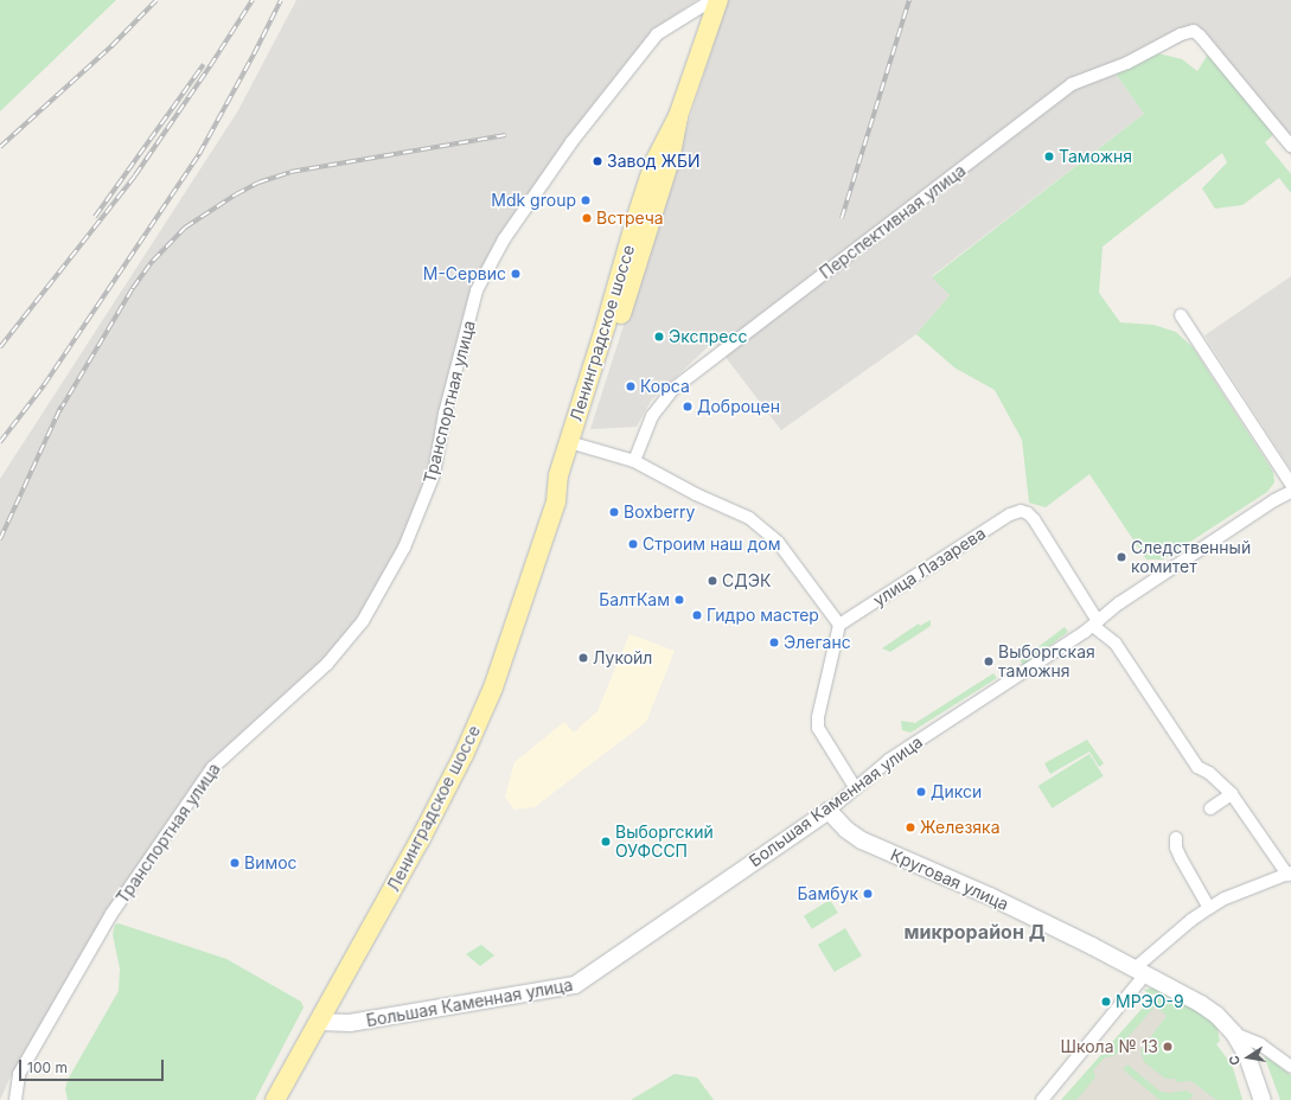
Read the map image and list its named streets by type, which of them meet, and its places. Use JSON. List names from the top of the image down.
{
  "streets": {
    "main road": ["Ленинградское шоссе"],
    "street": [
      "Перспективная улица",
      "Транспортная улица",
      "улица Лазарева",
      "Большая Каменная улица",
      "Круговая улица"
    ]
  },
  "crossings": [
    ["Ленинградское шоссе", "Большая Каменная улица"],
    ["улица Лазарева", "Большая Каменная улица"],
    ["Большая Каменная улица", "Круговая улица"]
  ],
  "districts": ["микрорайон Д"],
  "places": [
    "Таможня",
    "Завод ЖБИ",
    "Mdk group",
    "Встреча",
    "М-Сервис",
    "Экспресс",
    "Корса",
    "Доброцен",
    "Boxberry",
    "Строим наш дом",
    "Следственный комитет",
    "СДЭК",
    "БалтКам",
    "Гидро мастер",
    "Элеганс",
    "Лукойл",
    "Выборгская таможня",
    "Дикси",
    "Железяка",
    "Выборгский ОУФССП",
    "Вимос",
    "Бамбук",
    "МРЭО-9",
    "Школа № 13"
  ],
  "scale_bar": "100 m",
  "north": "left"
}
